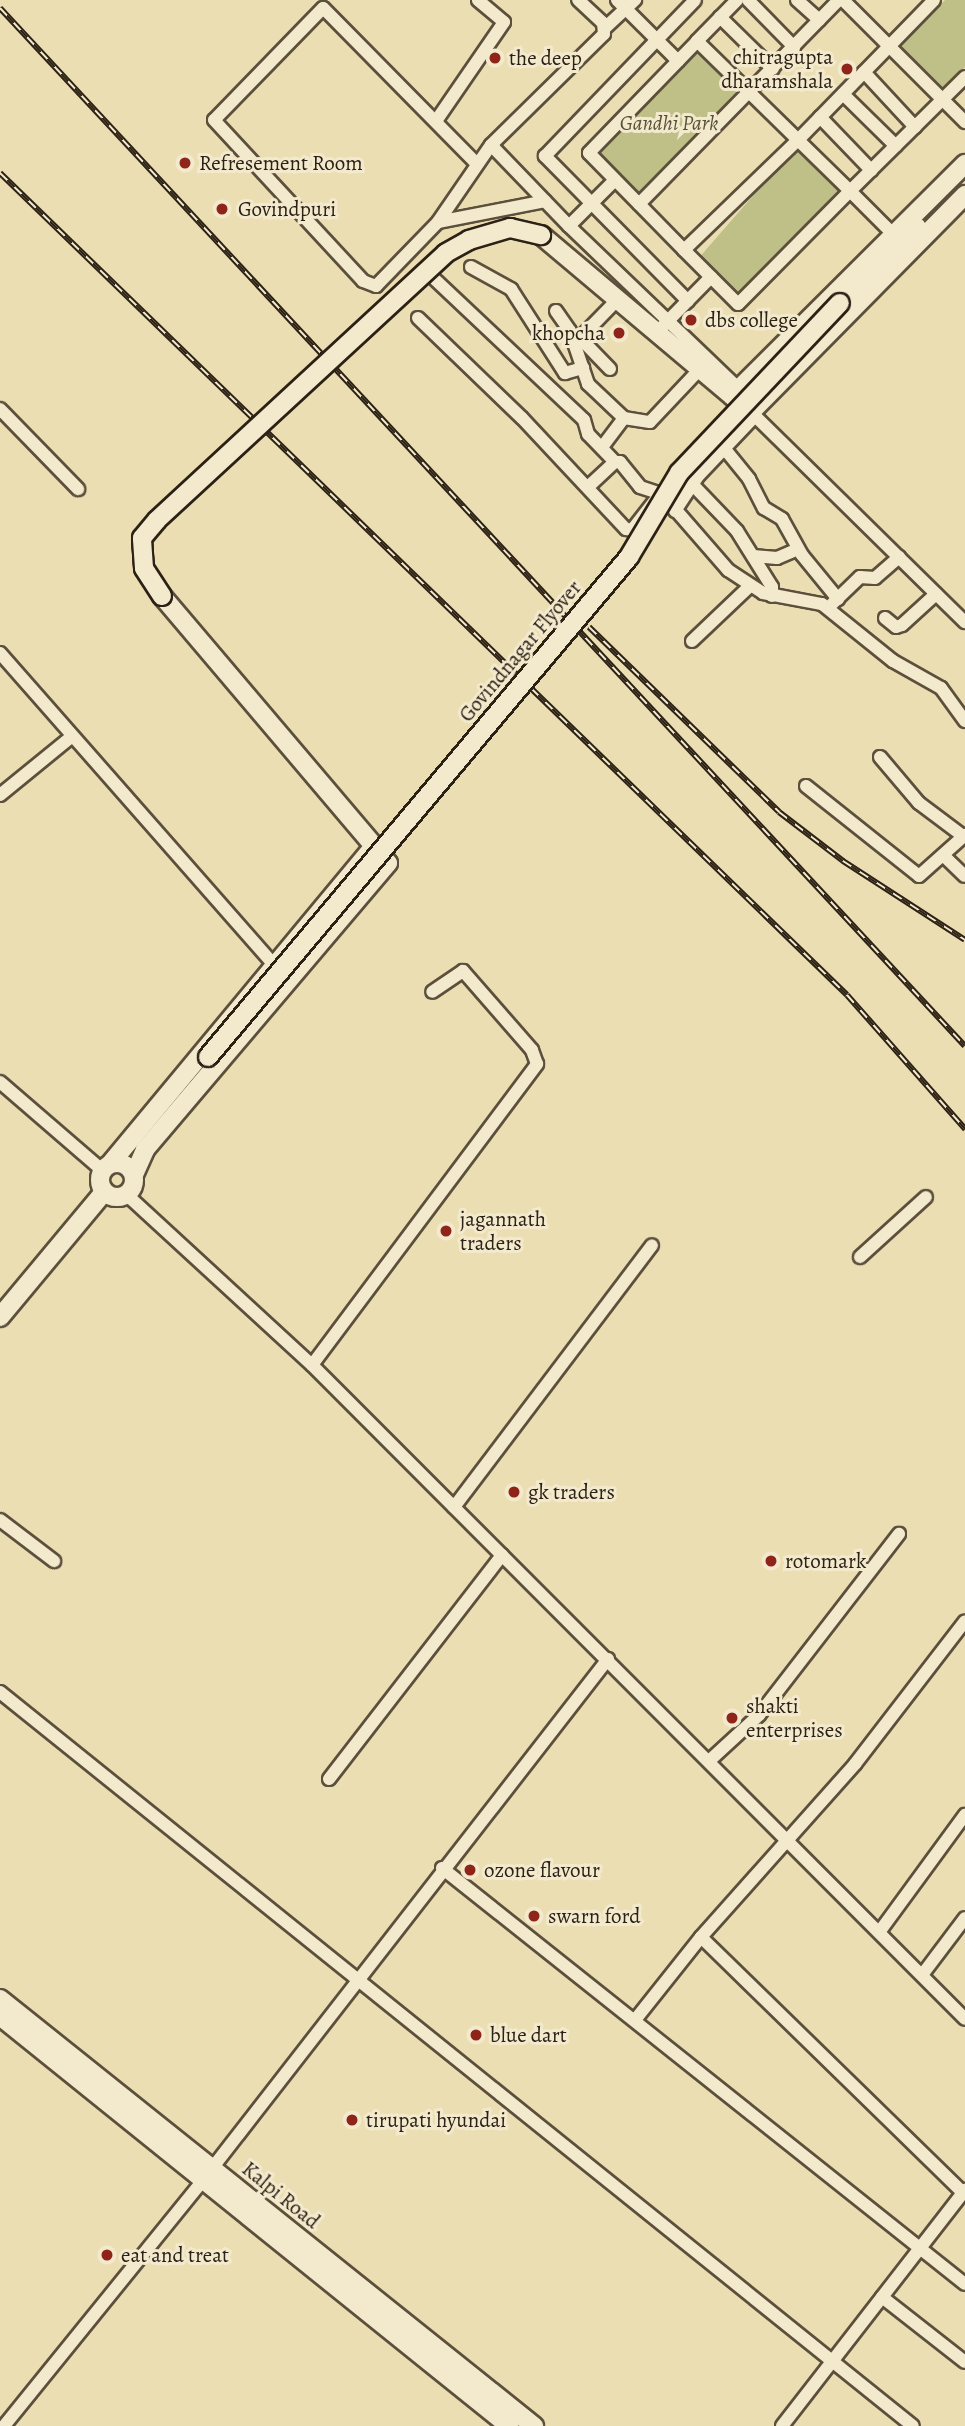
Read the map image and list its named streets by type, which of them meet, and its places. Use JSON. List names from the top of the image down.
{
  "streets": {
    "main road": ["Govindnagar Flyover", "Kalpi Road"]
  },
  "parks": ["Gandhi Park"],
  "places": [
    "the deep",
    "chitragupta dharamshala",
    "Refresement Room",
    "Govindpuri",
    "dbs college",
    "khopcha",
    "jagannath traders",
    "gk traders",
    "rotomark",
    "shakti enterprises",
    "ozone flavour",
    "swarn ford",
    "blue dart",
    "tirupati hyundai",
    "eat and treat"
  ]
}
